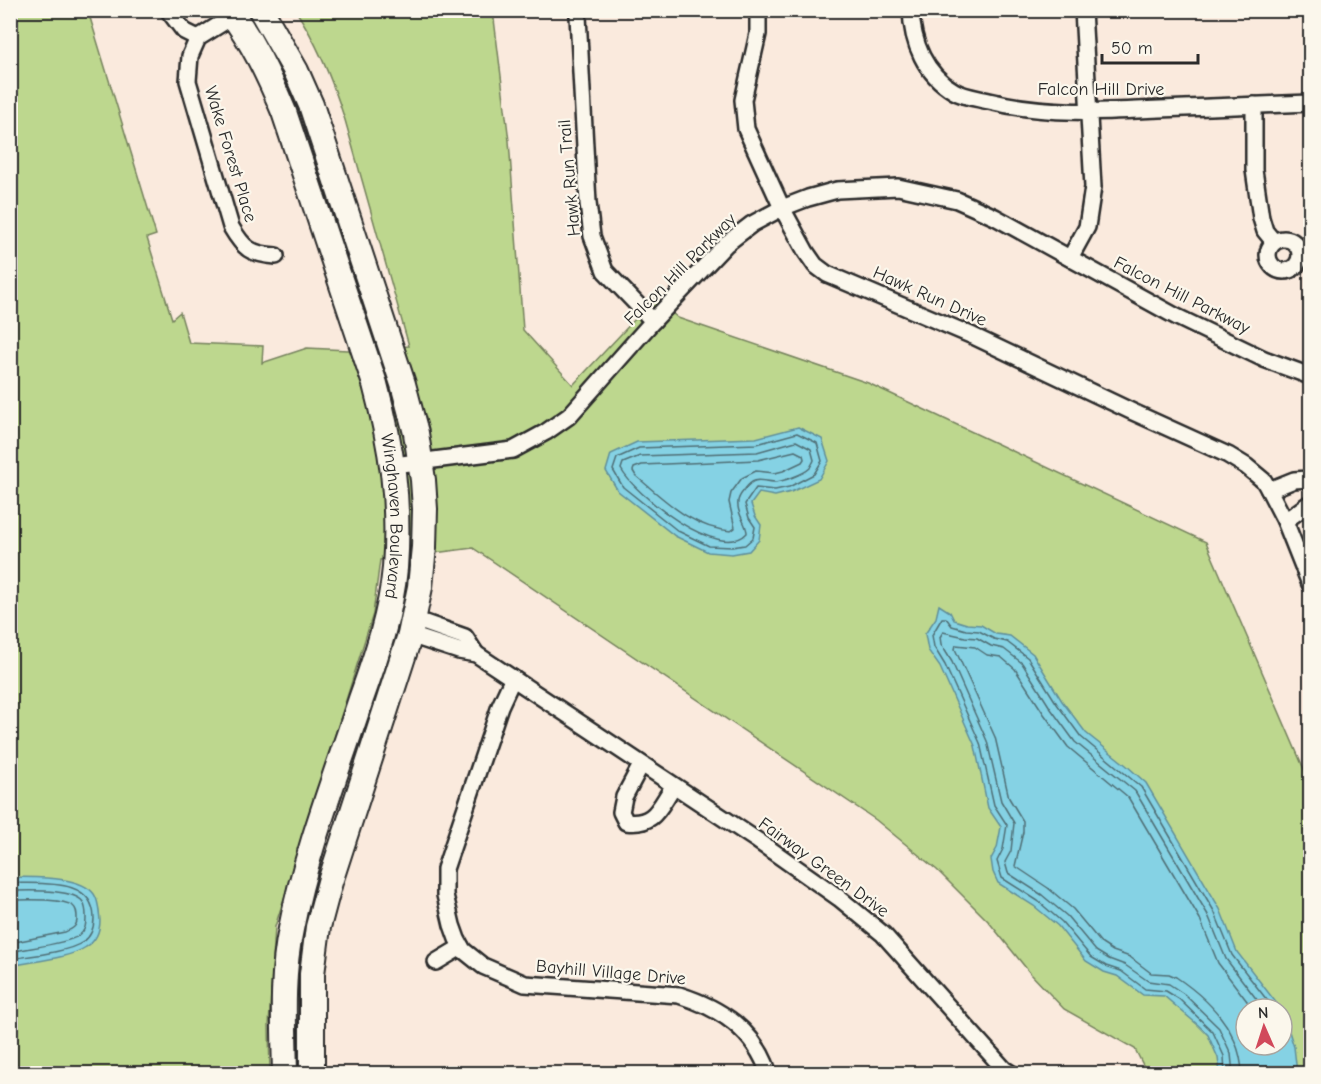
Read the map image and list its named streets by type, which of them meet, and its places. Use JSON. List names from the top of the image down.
{
  "streets": {
    "main road": ["Winghaven Boulevard"],
    "street": [
      "Falcon Hill Drive",
      "Wake Forest Place",
      "Hawk Run Trail",
      "Falcon Hill Parkway",
      "Hawk Run Drive",
      "Fairway Green Drive",
      "Bayhill Village Drive"
    ]
  },
  "crossings": [
    ["Hawk Run Trail", "Falcon Hill Parkway"],
    ["Falcon Hill Parkway", "Hawk Run Drive"],
    ["Falcon Hill Parkway", "Winghaven Boulevard"],
    ["Winghaven Boulevard", "Fairway Green Drive"],
    ["Fairway Green Drive", "Bayhill Village Drive"]
  ],
  "scale_bar": "50 m",
  "north": "top"
}
